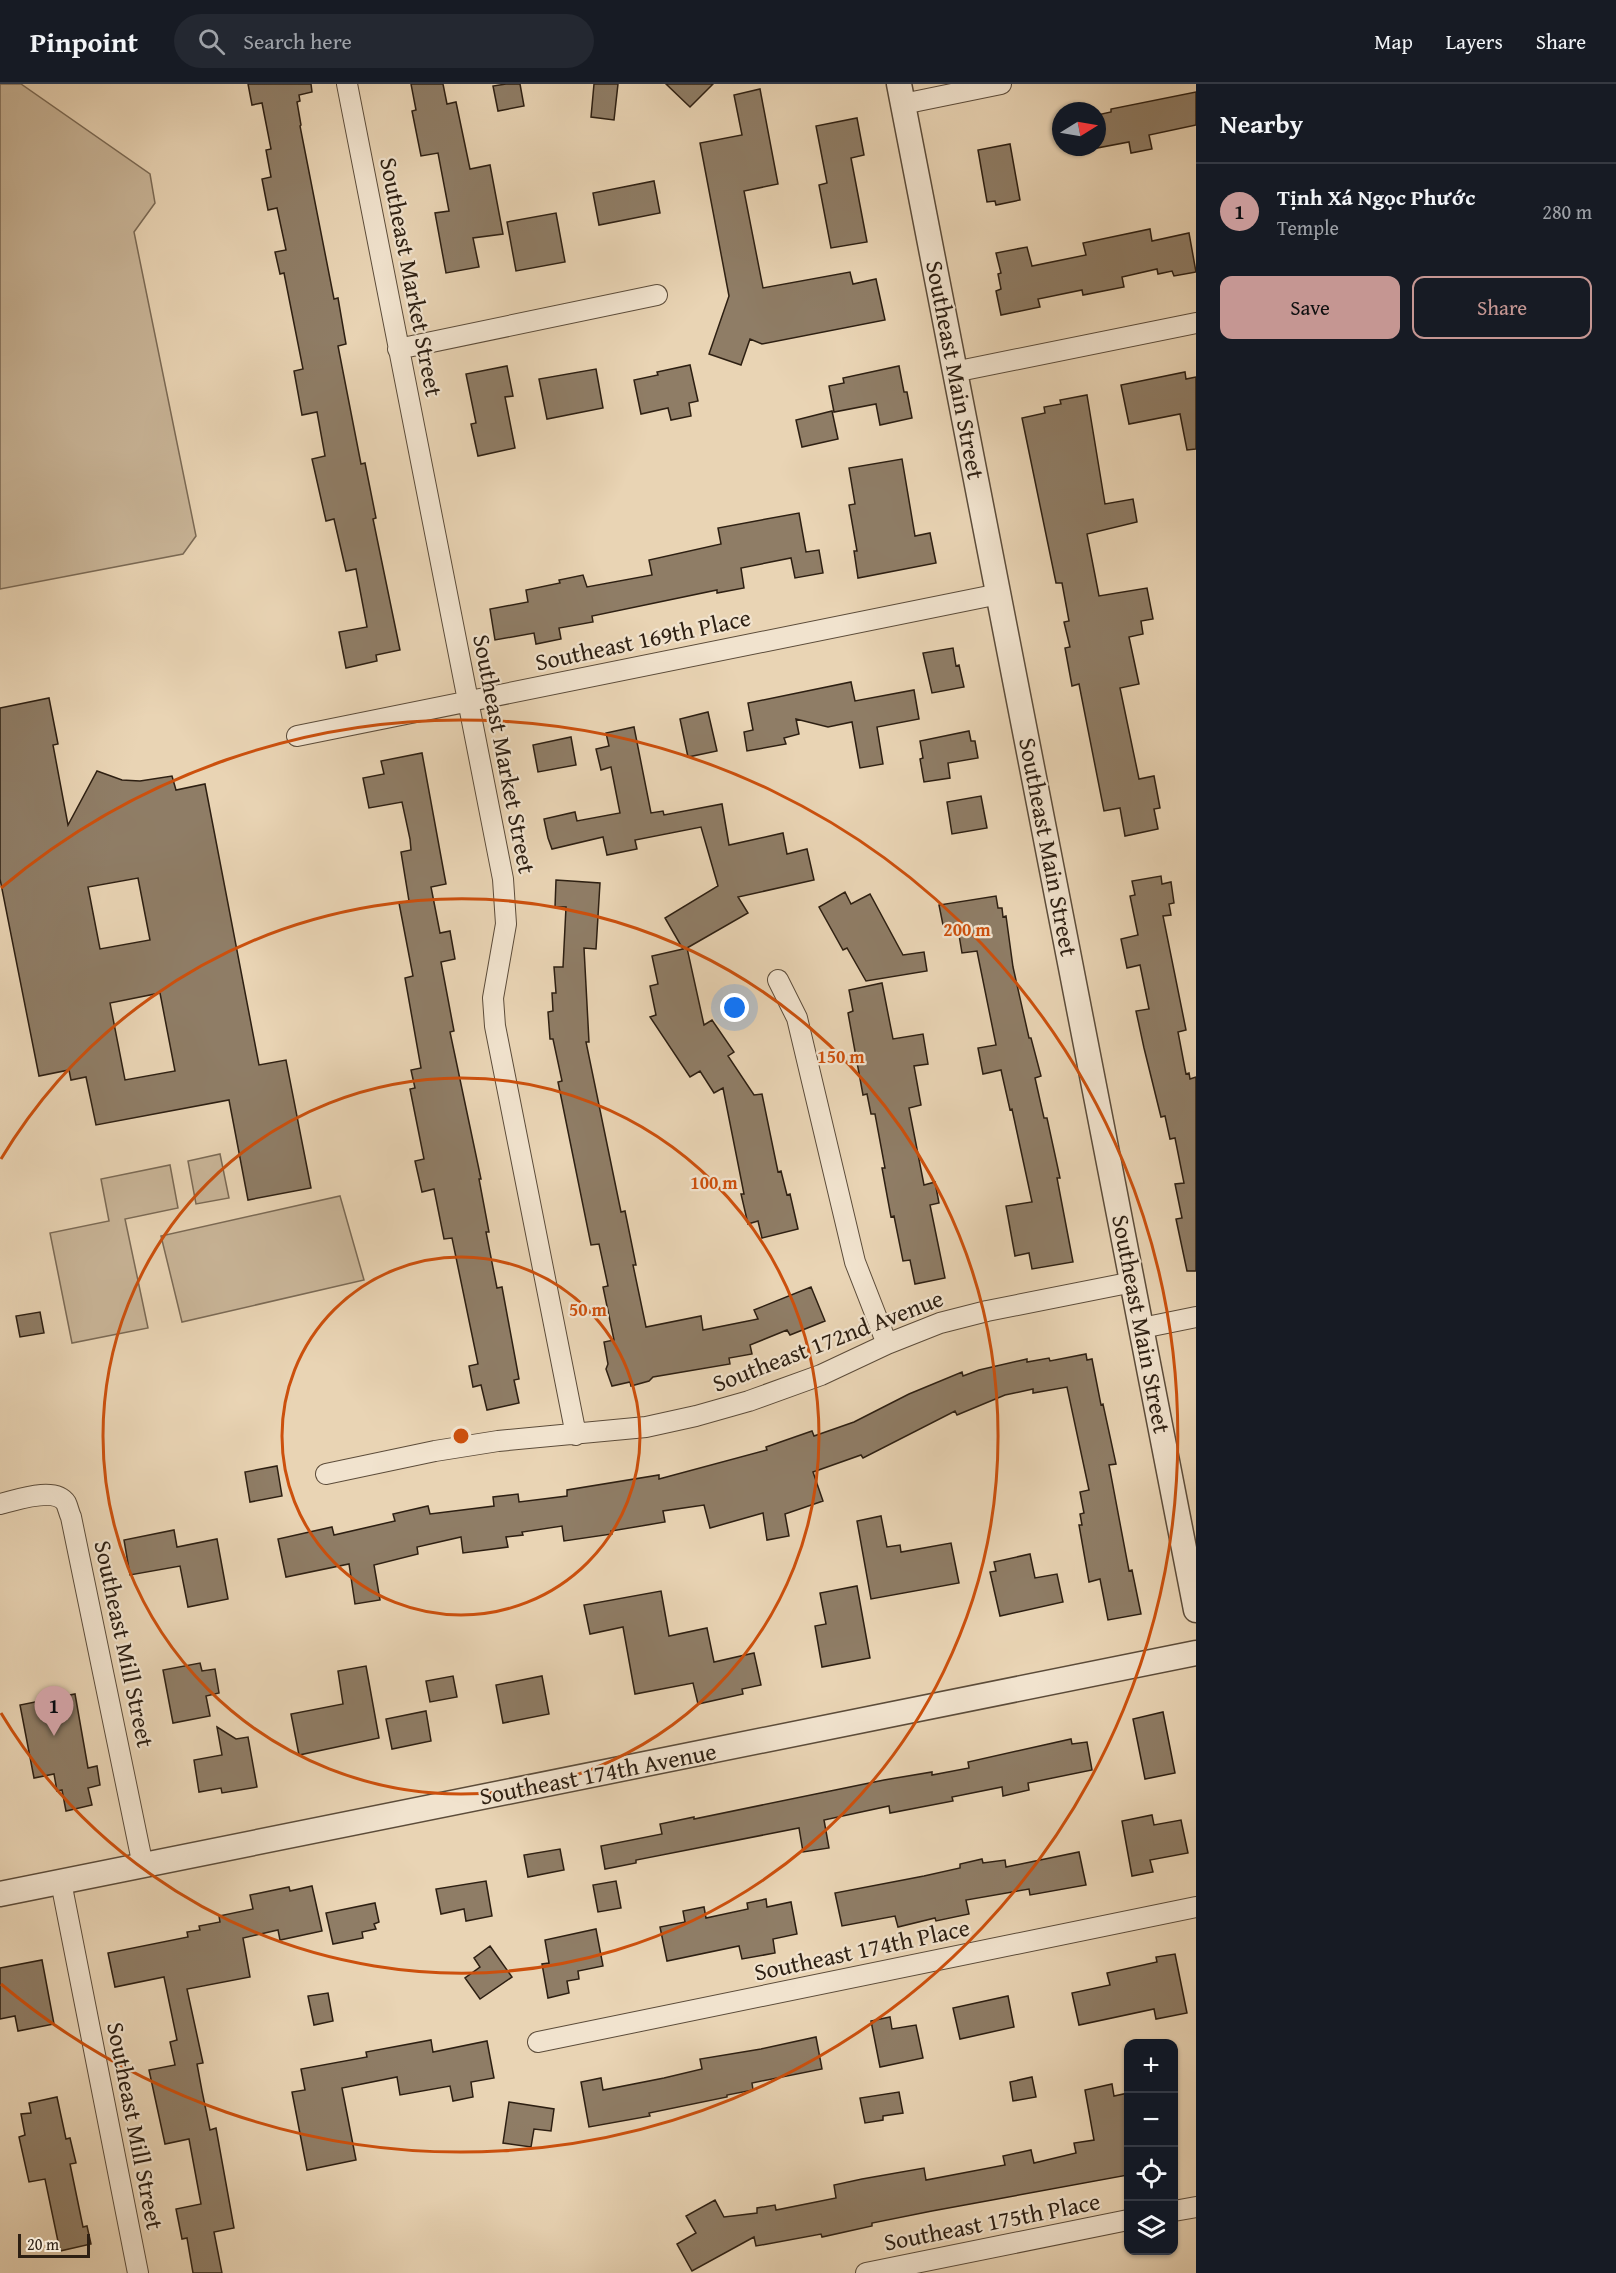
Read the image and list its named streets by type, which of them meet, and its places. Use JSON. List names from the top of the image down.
{
  "streets": {
    "street": [
      "Southeast Market Street",
      "Southeast Main Street",
      "Southeast 169th Place",
      "Southeast 172nd Avenue",
      "Southeast Mill Street",
      "Southeast 174th Avenue",
      "Southeast 174th Place",
      "Southeast 175th Place"
    ]
  },
  "crossings": [
    ["Southeast Market Street", "Southeast 169th Place"],
    ["Southeast Market Street", "Southeast 172nd Avenue"],
    ["Southeast Main Street", "Southeast 169th Place"],
    ["Southeast Main Street", "Southeast 172nd Avenue"],
    ["Southeast Mill Street", "Southeast 174th Avenue"]
  ],
  "scale_bar": "20 m",
  "north": "right",
  "page": {
    "header": "Pinpoint",
    "search": "Search here",
    "nav": ["Map", "Layers", "Share"],
    "heading": "Nearby",
    "list": [
      {
        "mark": "1",
        "name": "Tịnh Xá Ngọc Phước",
        "note": "Temple",
        "value": "280 m"
      }
    ],
    "buttons": ["Save", "Share"],
    "pins": "1",
    "map_buttons": ["+", "−"],
    "scale": "20 m"
  },
  "rings": [
    "200 m",
    "150 m",
    "100 m",
    "50 m"
  ]
}
